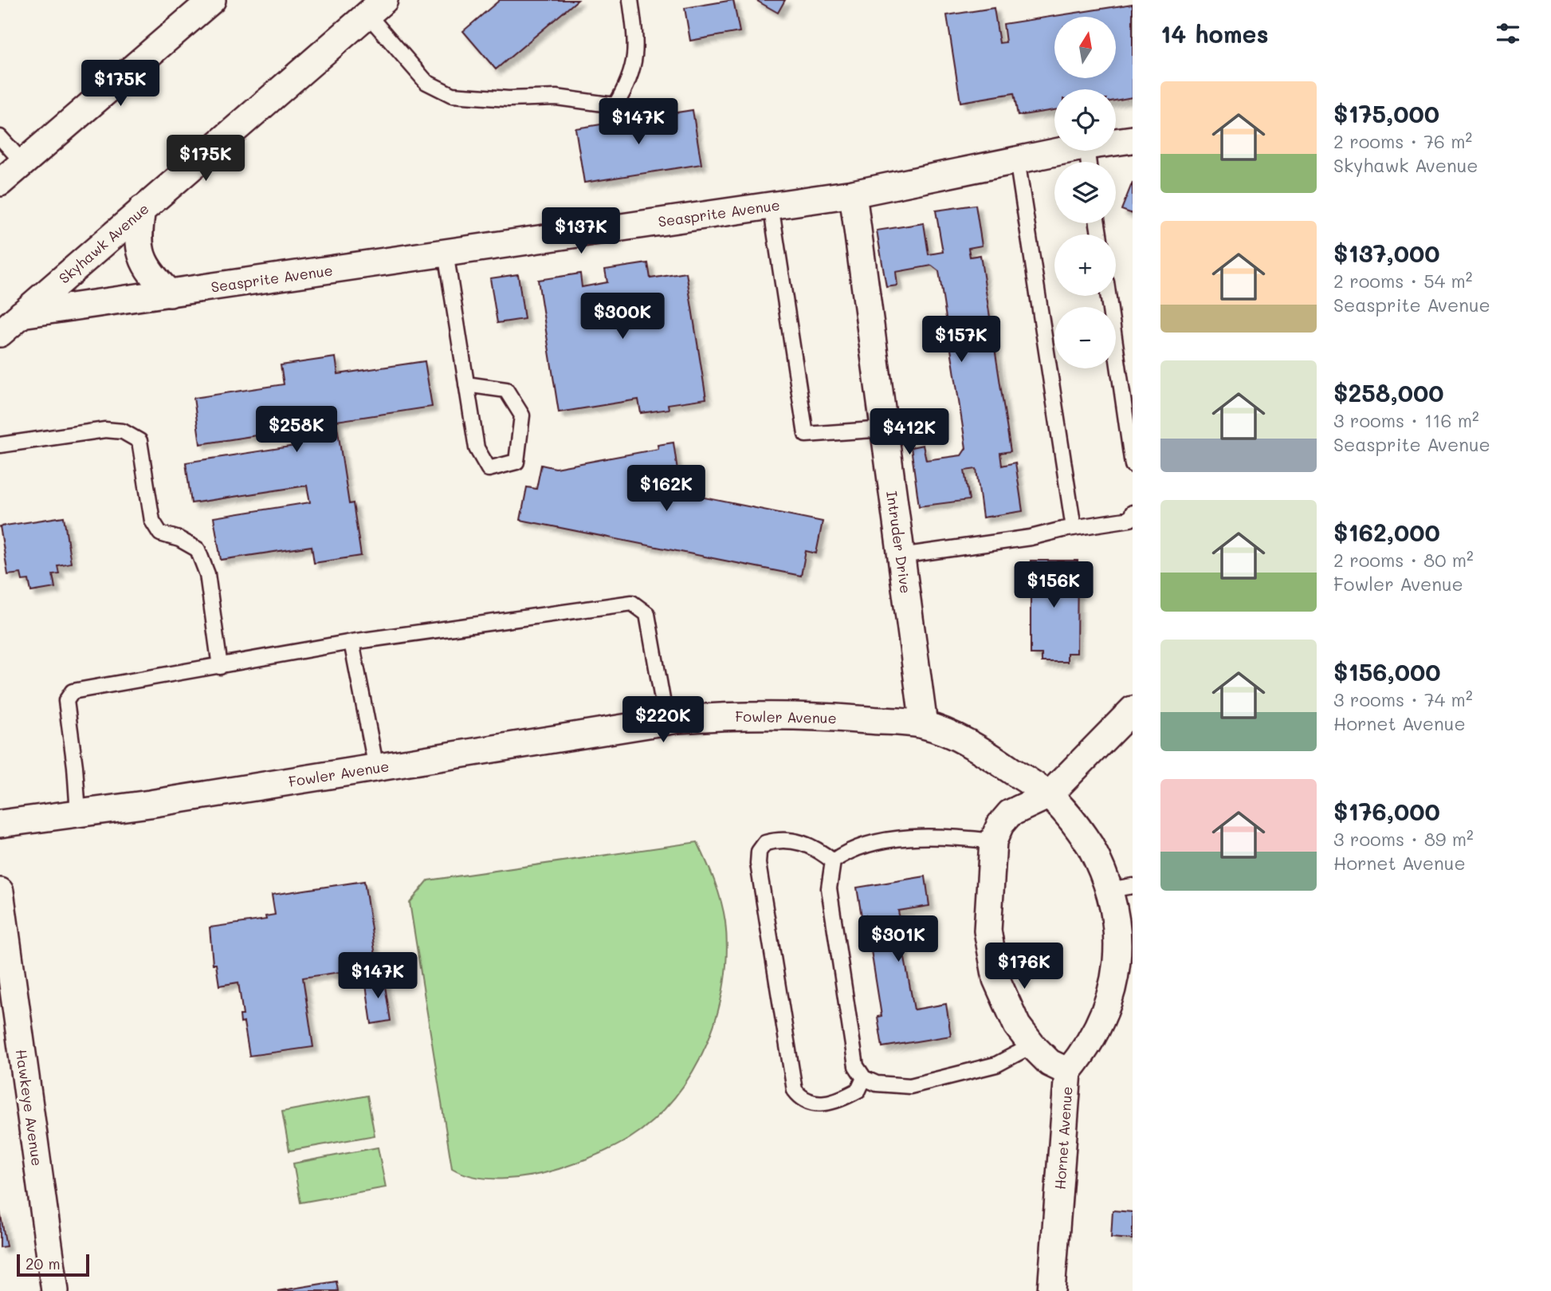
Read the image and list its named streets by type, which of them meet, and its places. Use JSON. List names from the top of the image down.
{
  "streets": {
    "street": [
      "Seasprite Avenue",
      "Skyhawk Avenue",
      "Intruder Drive",
      "Fowler Avenue",
      "Hawkeye Avenue",
      "Hornet Avenue"
    ]
  },
  "crossings": [
    ["Seasprite Avenue", "Skyhawk Avenue"],
    ["Seasprite Avenue", "Intruder Drive"],
    ["Intruder Drive", "Fowler Avenue"],
    ["Fowler Avenue", "Hornet Avenue"]
  ],
  "scale_bar": "20 m",
  "north": "top",
  "page": {
    "heading": "14 homes",
    "map_buttons": ["+", "−"],
    "price": [
      "$175K",
      "$147K",
      "$175K",
      "$137K",
      "$300K",
      "$157K",
      "$258K",
      "$412K",
      "$162K",
      "$156K",
      "$220K",
      "$301K",
      "$176K",
      "$147K"
    ],
    "list": [
      {
        "name": "$175,000",
        "note": "2 rooms · 76 m² · Skyhawk Avenue"
      },
      {
        "name": "$137,000",
        "note": "2 rooms · 54 m² · Seasprite Avenue"
      },
      {
        "name": "$258,000",
        "note": "3 rooms · 116 m² · Seasprite Avenue"
      },
      {
        "name": "$162,000",
        "note": "2 rooms · 80 m² · Fowler Avenue"
      },
      {
        "name": "$156,000",
        "note": "3 rooms · 74 m² · Hornet Avenue"
      },
      {
        "name": "$176,000",
        "note": "3 rooms · 89 m² · Hornet Avenue"
      }
    ],
    "scale": "20 m"
  }
}
